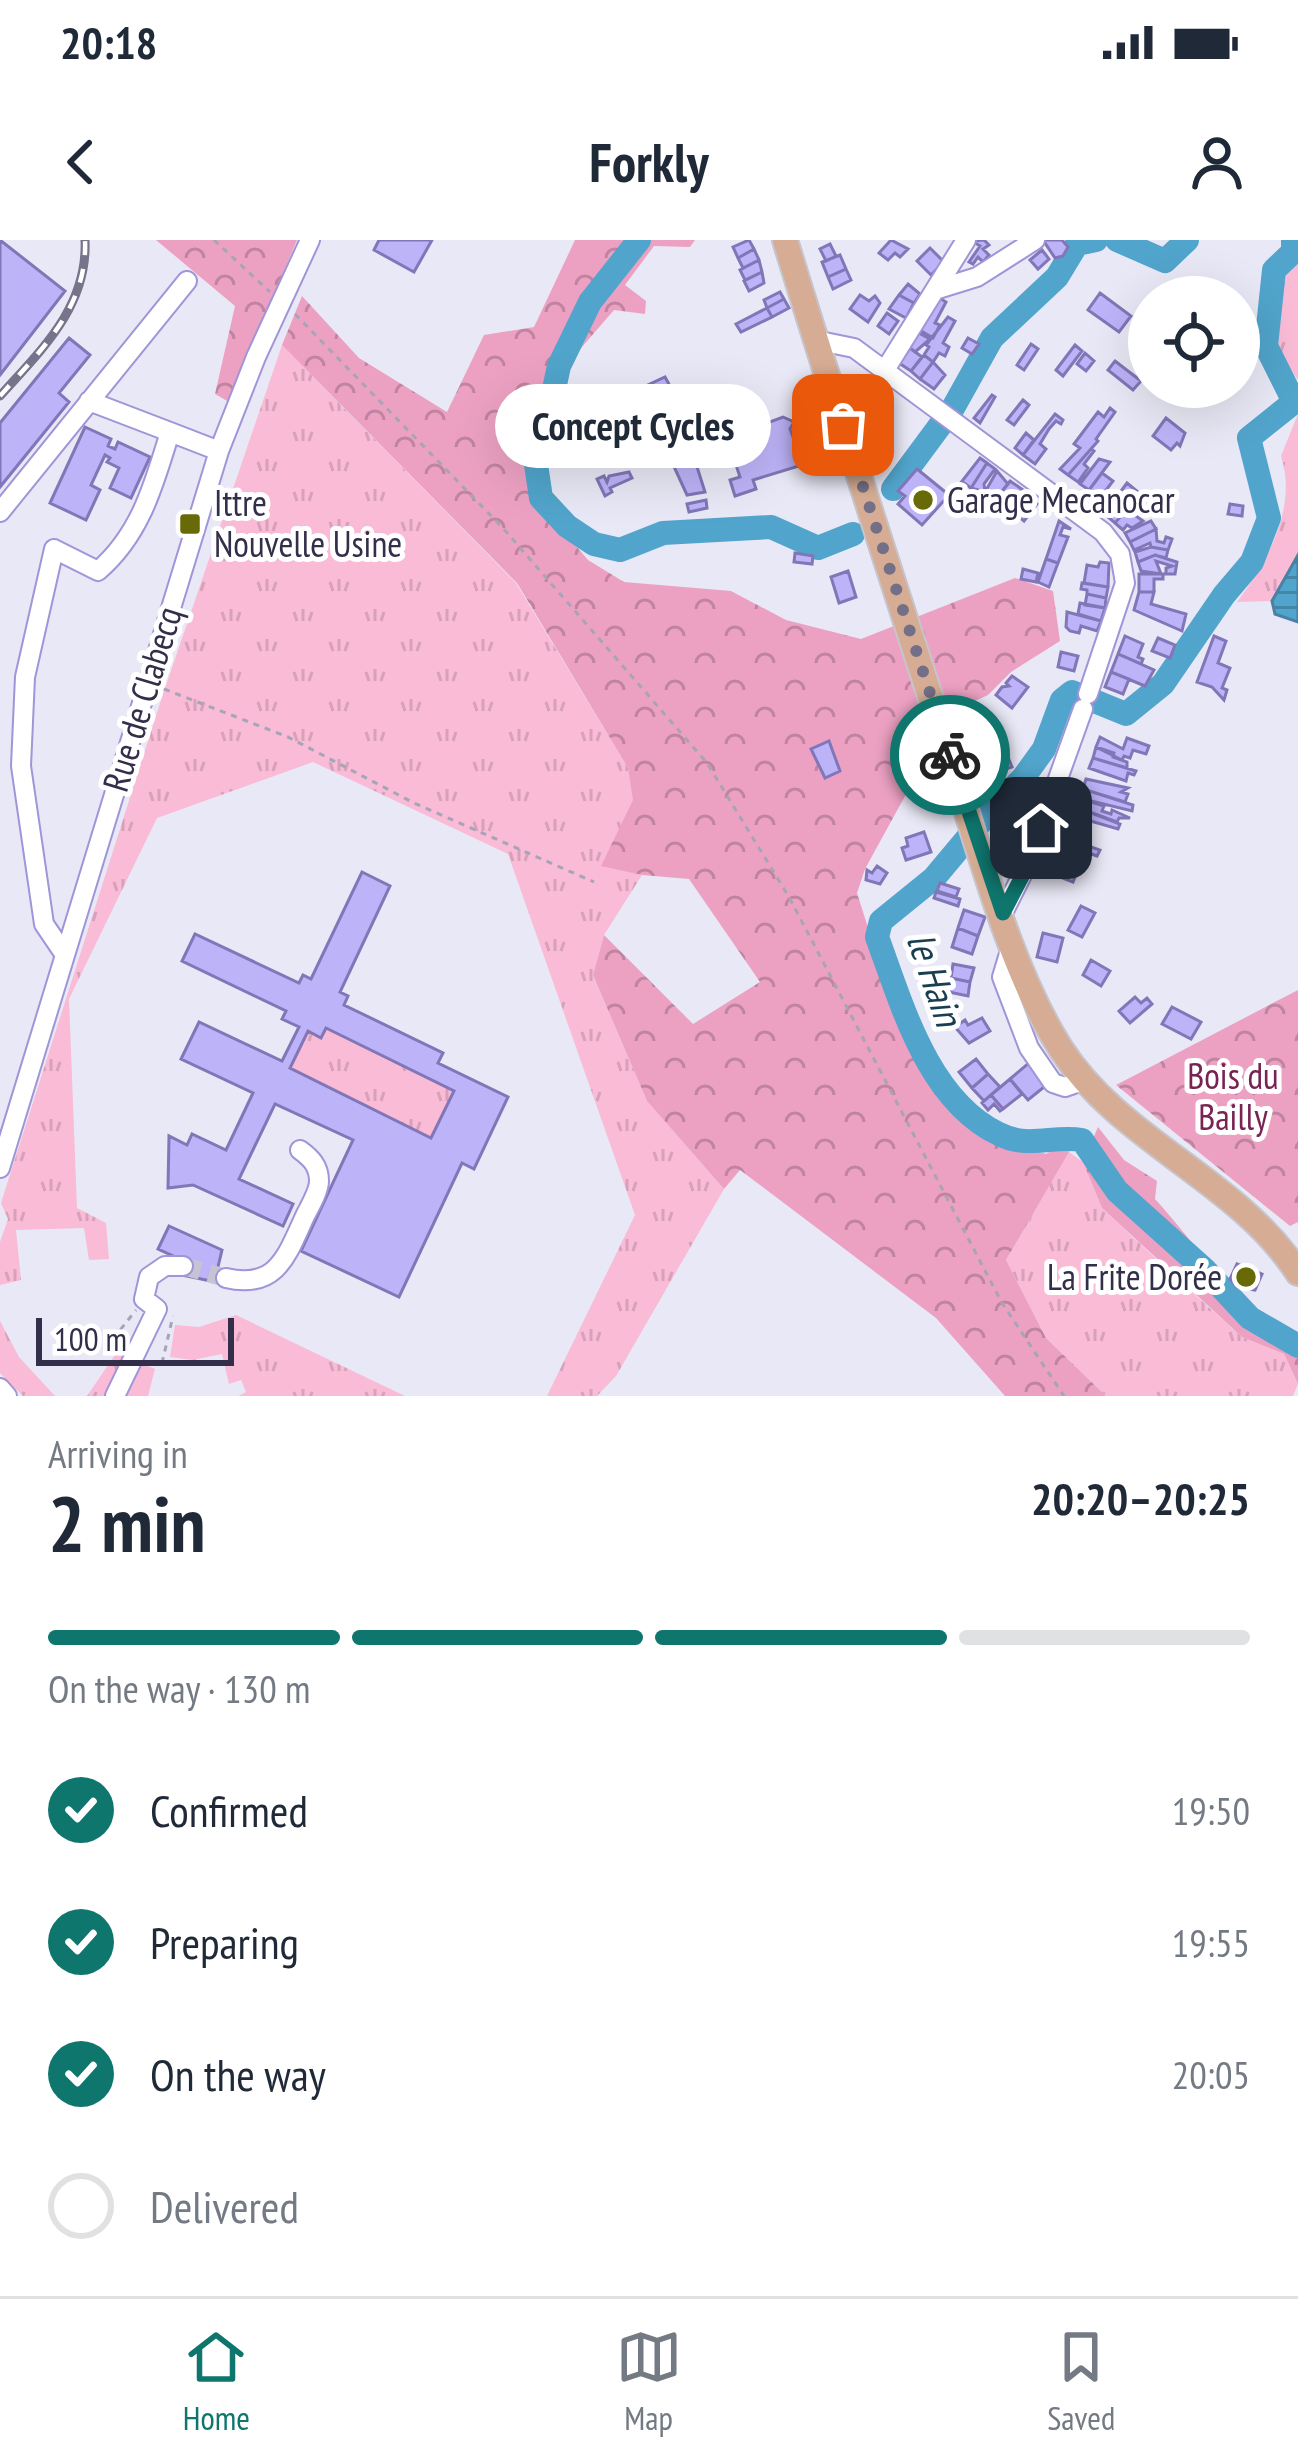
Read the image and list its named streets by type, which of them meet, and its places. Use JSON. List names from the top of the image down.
{
  "streets": {
    "street": ["Rue de Clabecq"]
  },
  "water": ["le Hain"],
  "parks": ["Bois du Bailly"],
  "places": {
    "other": ["Concept Cycles", "Garage Mecanocar", "La Frite Dorée"],
    "transit": ["Ittre Nouvelle Usine"]
  },
  "scale_bar": "100 m",
  "page": {
    "status": "20:18",
    "header": "Forkly",
    "bubble": "Concept Cycles",
    "scale": "100 m",
    "heading": ["2 min", "Arriving in", "20:20–20:25"],
    "bar": "On the way · 130 m",
    "list": [
      ["Confirmed", "19:50"],
      ["Preparing", "19:55"],
      ["On the way", "20:05"],
      "Delivered"
    ],
    "tabs": ["Home", "Map", "Saved"]
  }
}
